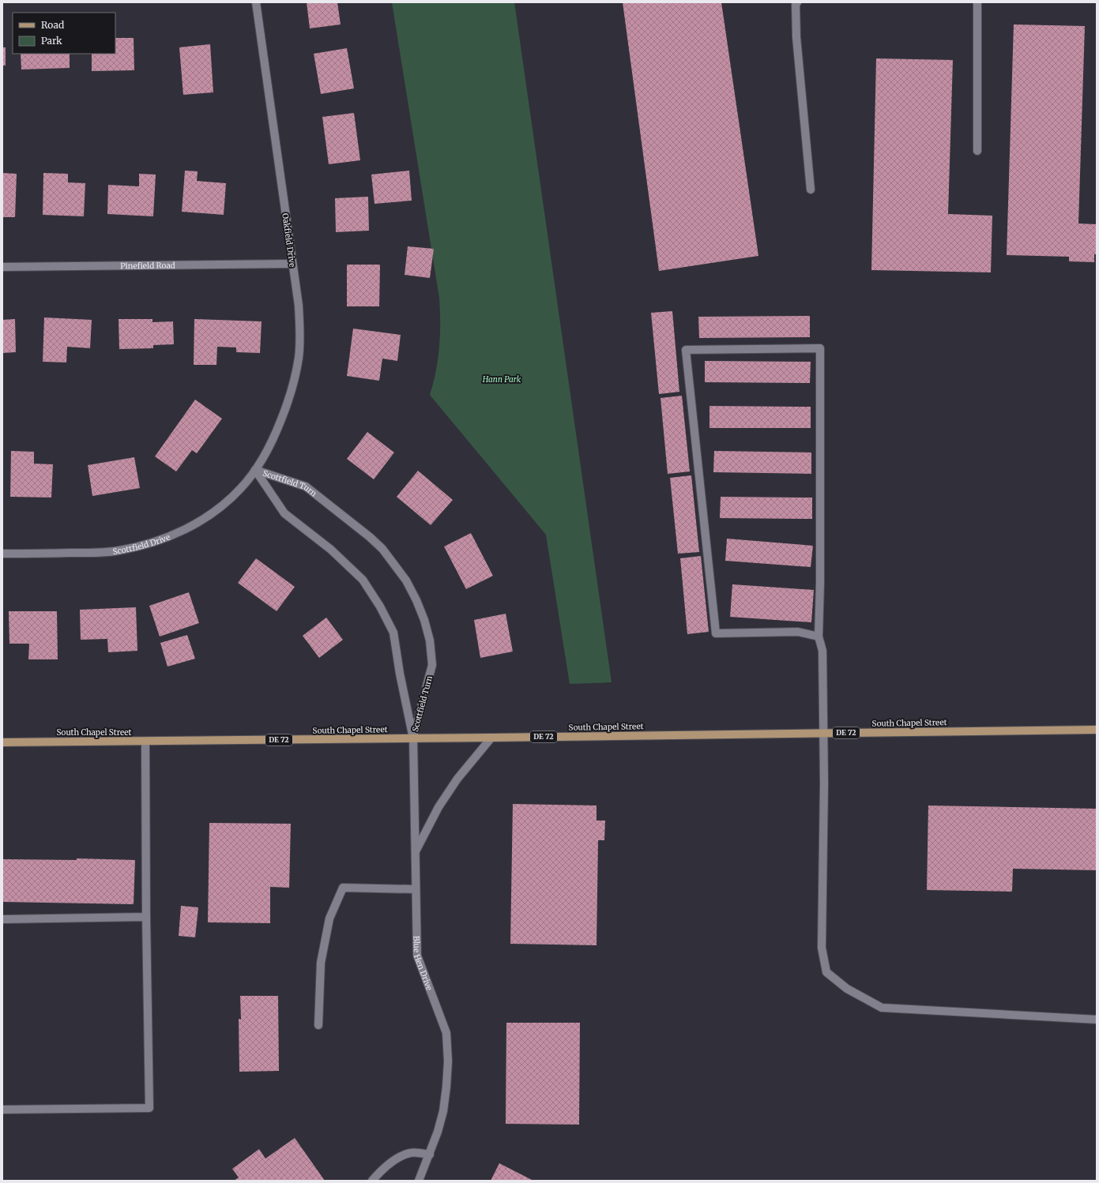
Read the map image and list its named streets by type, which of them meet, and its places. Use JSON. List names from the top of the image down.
{
  "streets": {
    "main road": ["South Chapel Street", "DE 72"],
    "street": [
      "Oakfield Drive",
      "Pinefield Road",
      "Scottfield Turn",
      "Scottfield Drive",
      "Blue Hen Drive"
    ]
  },
  "crossings": [
    ["Oakfield Drive", "Pinefield Road"],
    ["Oakfield Drive", "Scottfield Turn"],
    ["Oakfield Drive", "Scottfield Drive"],
    ["Scottfield Turn", "Scottfield Drive"],
    ["Scottfield Turn", "South Chapel Street"],
    ["Scottfield Turn", "Blue Hen Drive"],
    ["South Chapel Street", "Blue Hen Drive"]
  ],
  "parks": ["Hann Park"],
  "legend": ["Road", "Park"]
}
